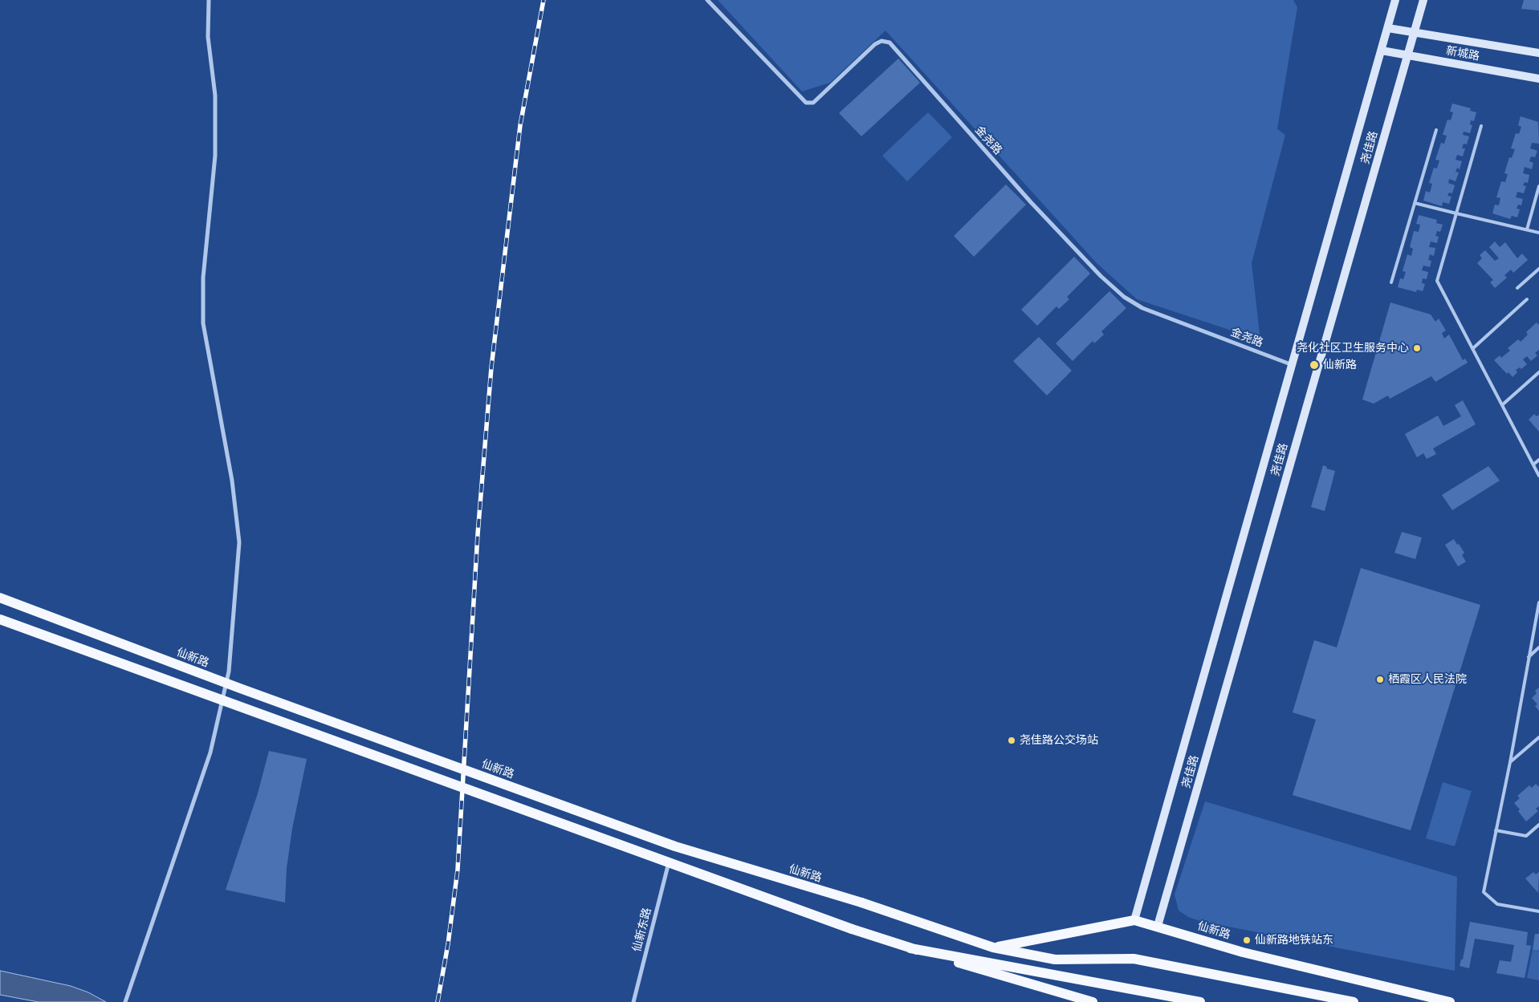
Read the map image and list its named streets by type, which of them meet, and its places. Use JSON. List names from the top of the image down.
{
  "streets": {
    "main road": ["新城路", "尧佳路", "仙新路"],
    "street": ["金尧路", "仙新东路"]
  },
  "crossings": [
    ["新城路", "尧佳路"],
    ["金尧路", "尧佳路"],
    ["尧佳路", "仙新路"]
  ],
  "places": [
    "尧化社区卫生服务中心",
    "仙新路",
    "栖霞区人民法院",
    "尧佳路公交场站",
    "仙新路地铁站东"
  ]
}
